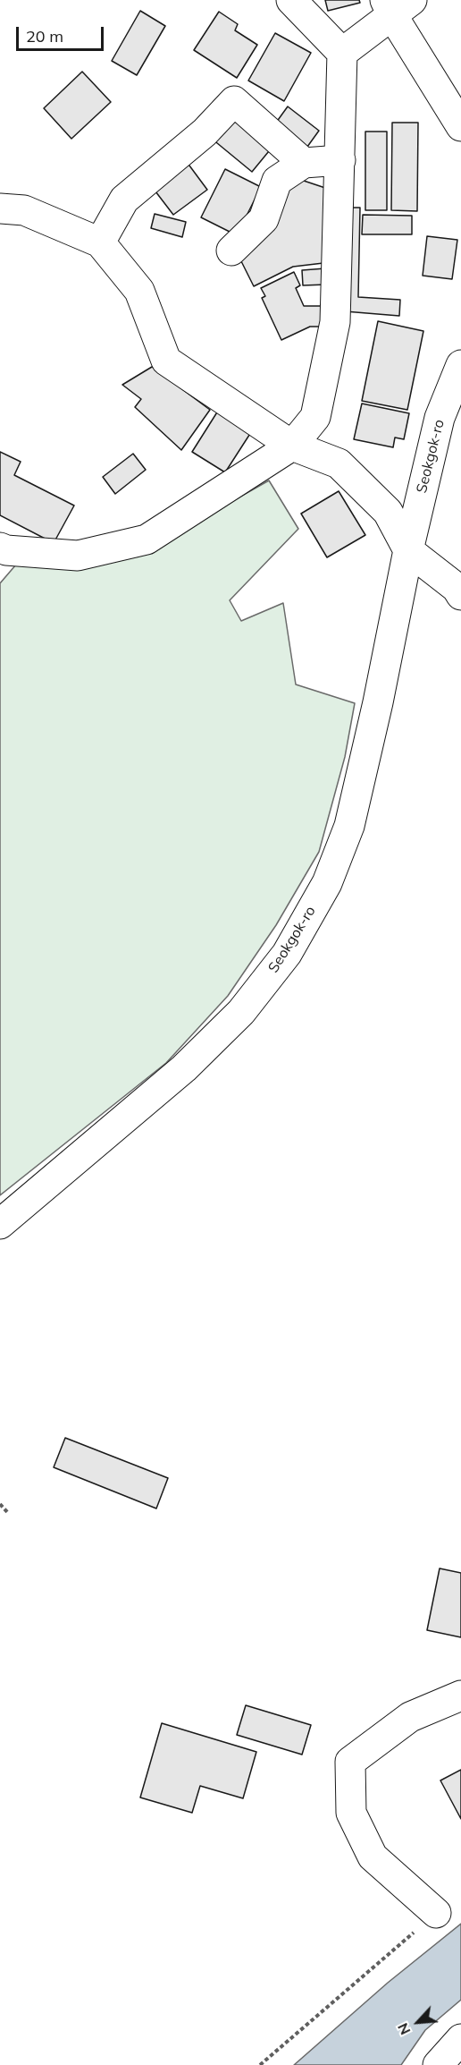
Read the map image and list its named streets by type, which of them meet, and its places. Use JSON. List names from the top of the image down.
{
  "streets": {
    "street": ["Seokgok-ro"]
  },
  "scale_bar": "20 m",
  "north": "bottom left"
}
